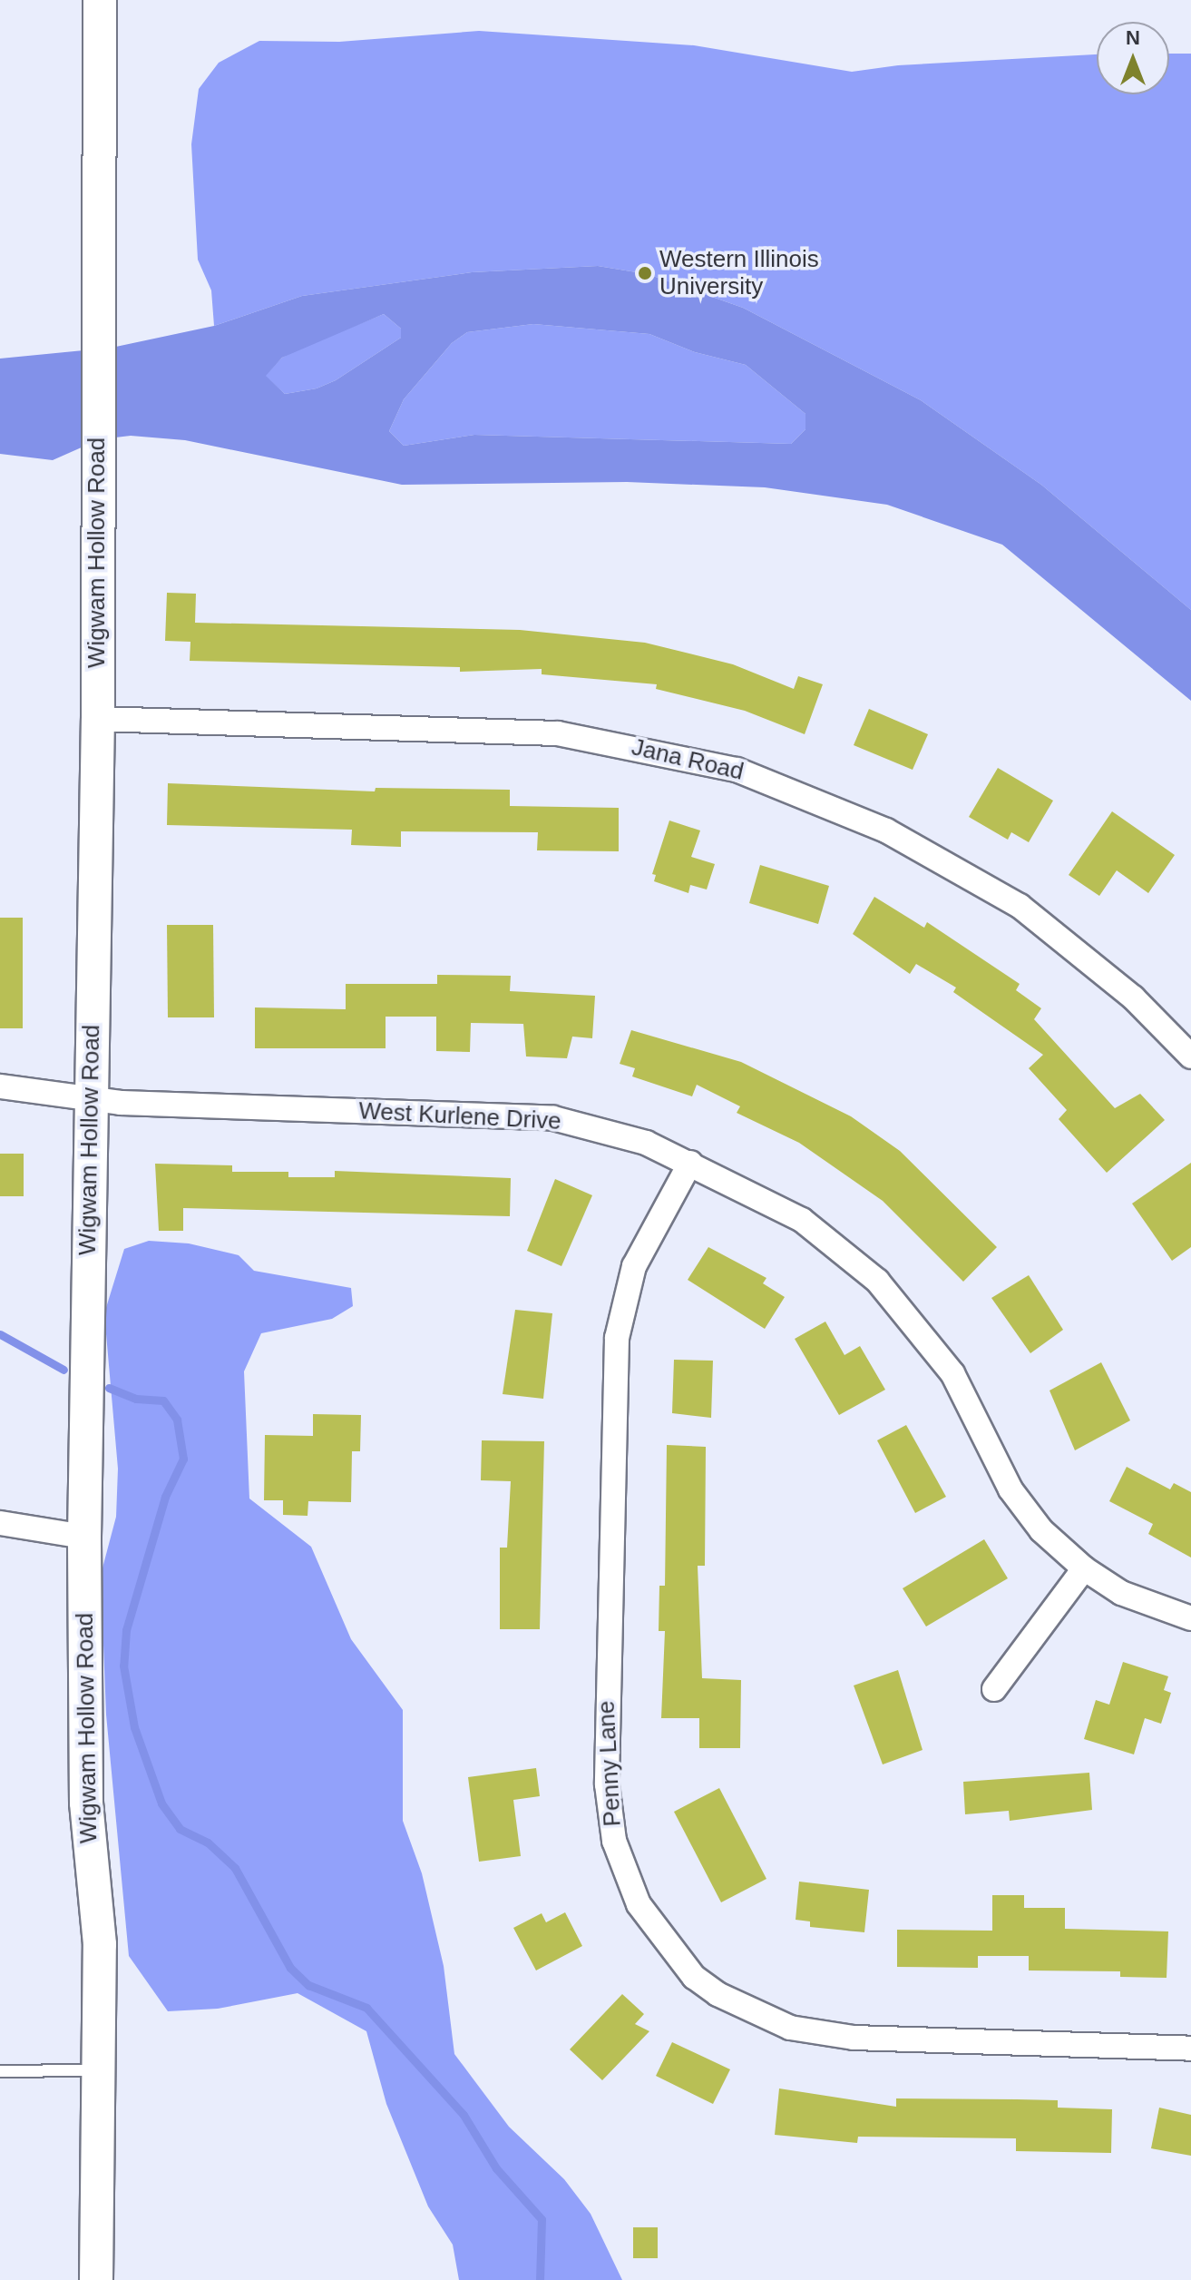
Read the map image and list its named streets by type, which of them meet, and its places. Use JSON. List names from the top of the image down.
{
  "streets": {
    "street": [
      "Wigwam Hollow Road",
      "Jana Road",
      "West Kurlene Drive",
      "Penny Lane"
    ]
  },
  "crossings": [
    ["Wigwam Hollow Road", "Jana Road"],
    ["Wigwam Hollow Road", "West Kurlene Drive"],
    ["West Kurlene Drive", "Penny Lane"]
  ],
  "places": ["Western Illinois University"],
  "north": "top"
}
